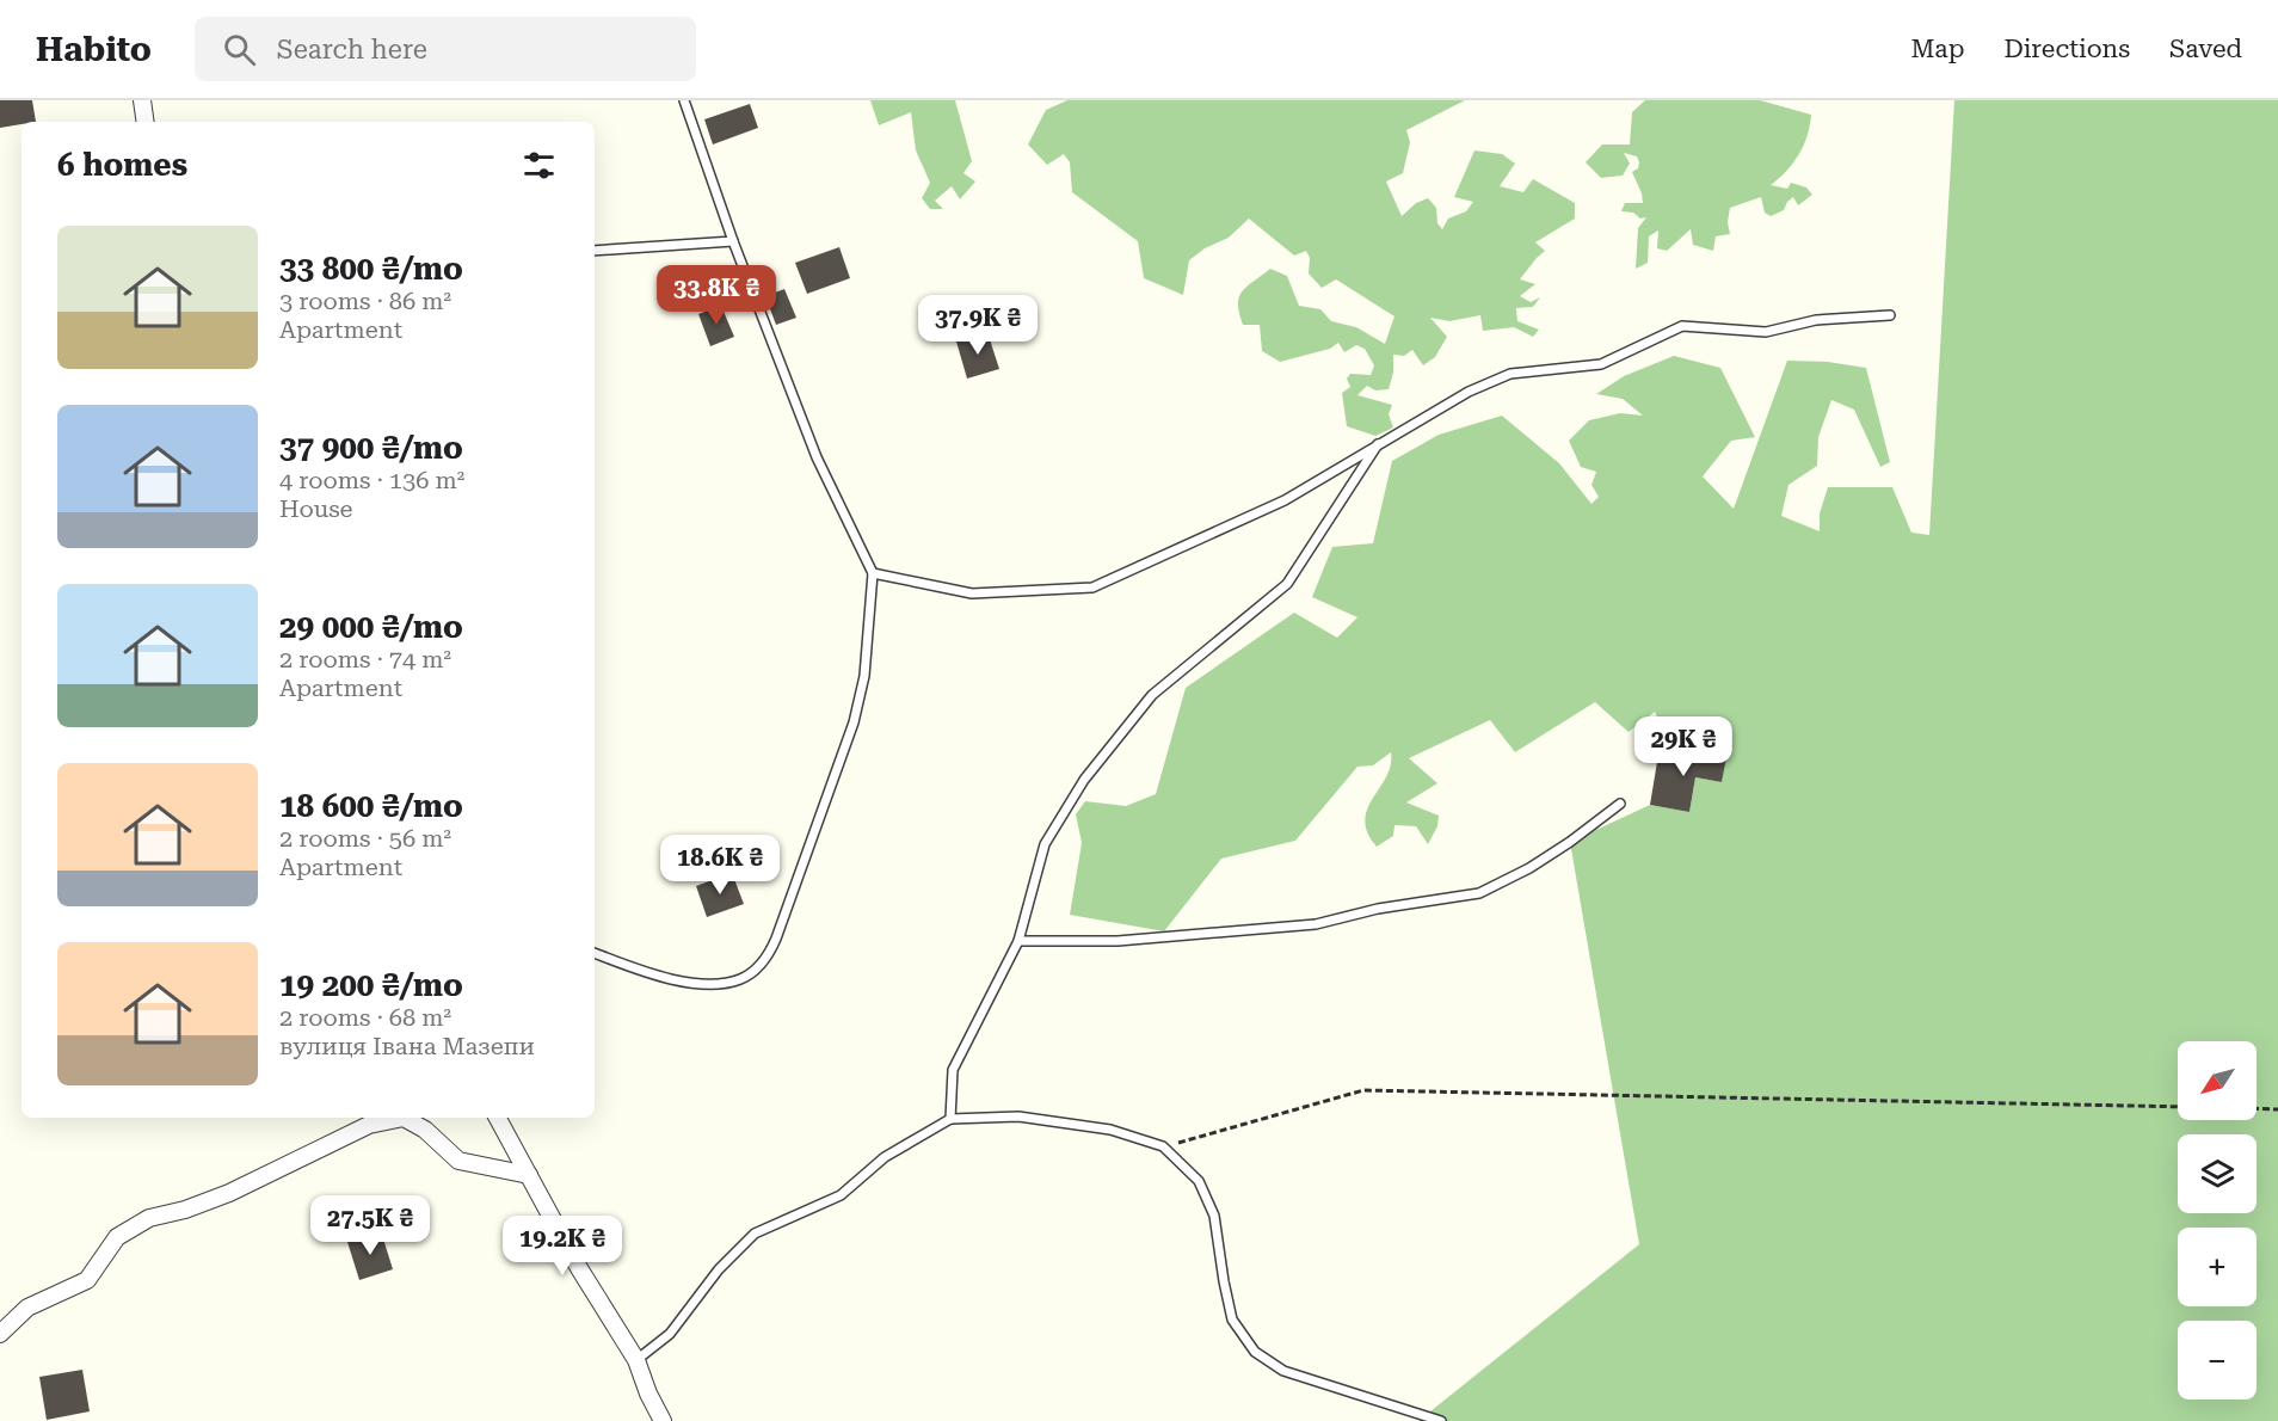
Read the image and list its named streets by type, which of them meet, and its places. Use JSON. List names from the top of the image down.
{
  "north": "bottom left",
  "page": {
    "header": "Habito",
    "search": "Search here",
    "nav": ["Map", "Directions", "Saved"],
    "heading": "6 homes",
    "list": [
      {
        "name": "33 800 ₴/mo",
        "note": "3 rooms · 86 m² · Apartment"
      },
      {
        "name": "37 900 ₴/mo",
        "note": "4 rooms · 136 m² · House"
      },
      {
        "name": "29 000 ₴/mo",
        "note": "2 rooms · 74 m² · Apartment"
      },
      {
        "name": "18 600 ₴/mo",
        "note": "2 rooms · 56 m² · Apartment"
      },
      {
        "name": "19 200 ₴/mo",
        "note": "2 rooms · 68 m² · вулиця Івана Мазепи"
      }
    ],
    "price": [
      "33.8K ₴",
      "37.9K ₴",
      "29K ₴",
      "18.6K ₴",
      "27.5K ₴",
      "19.2K ₴"
    ],
    "map_buttons": ["+", "−"]
  }
}
